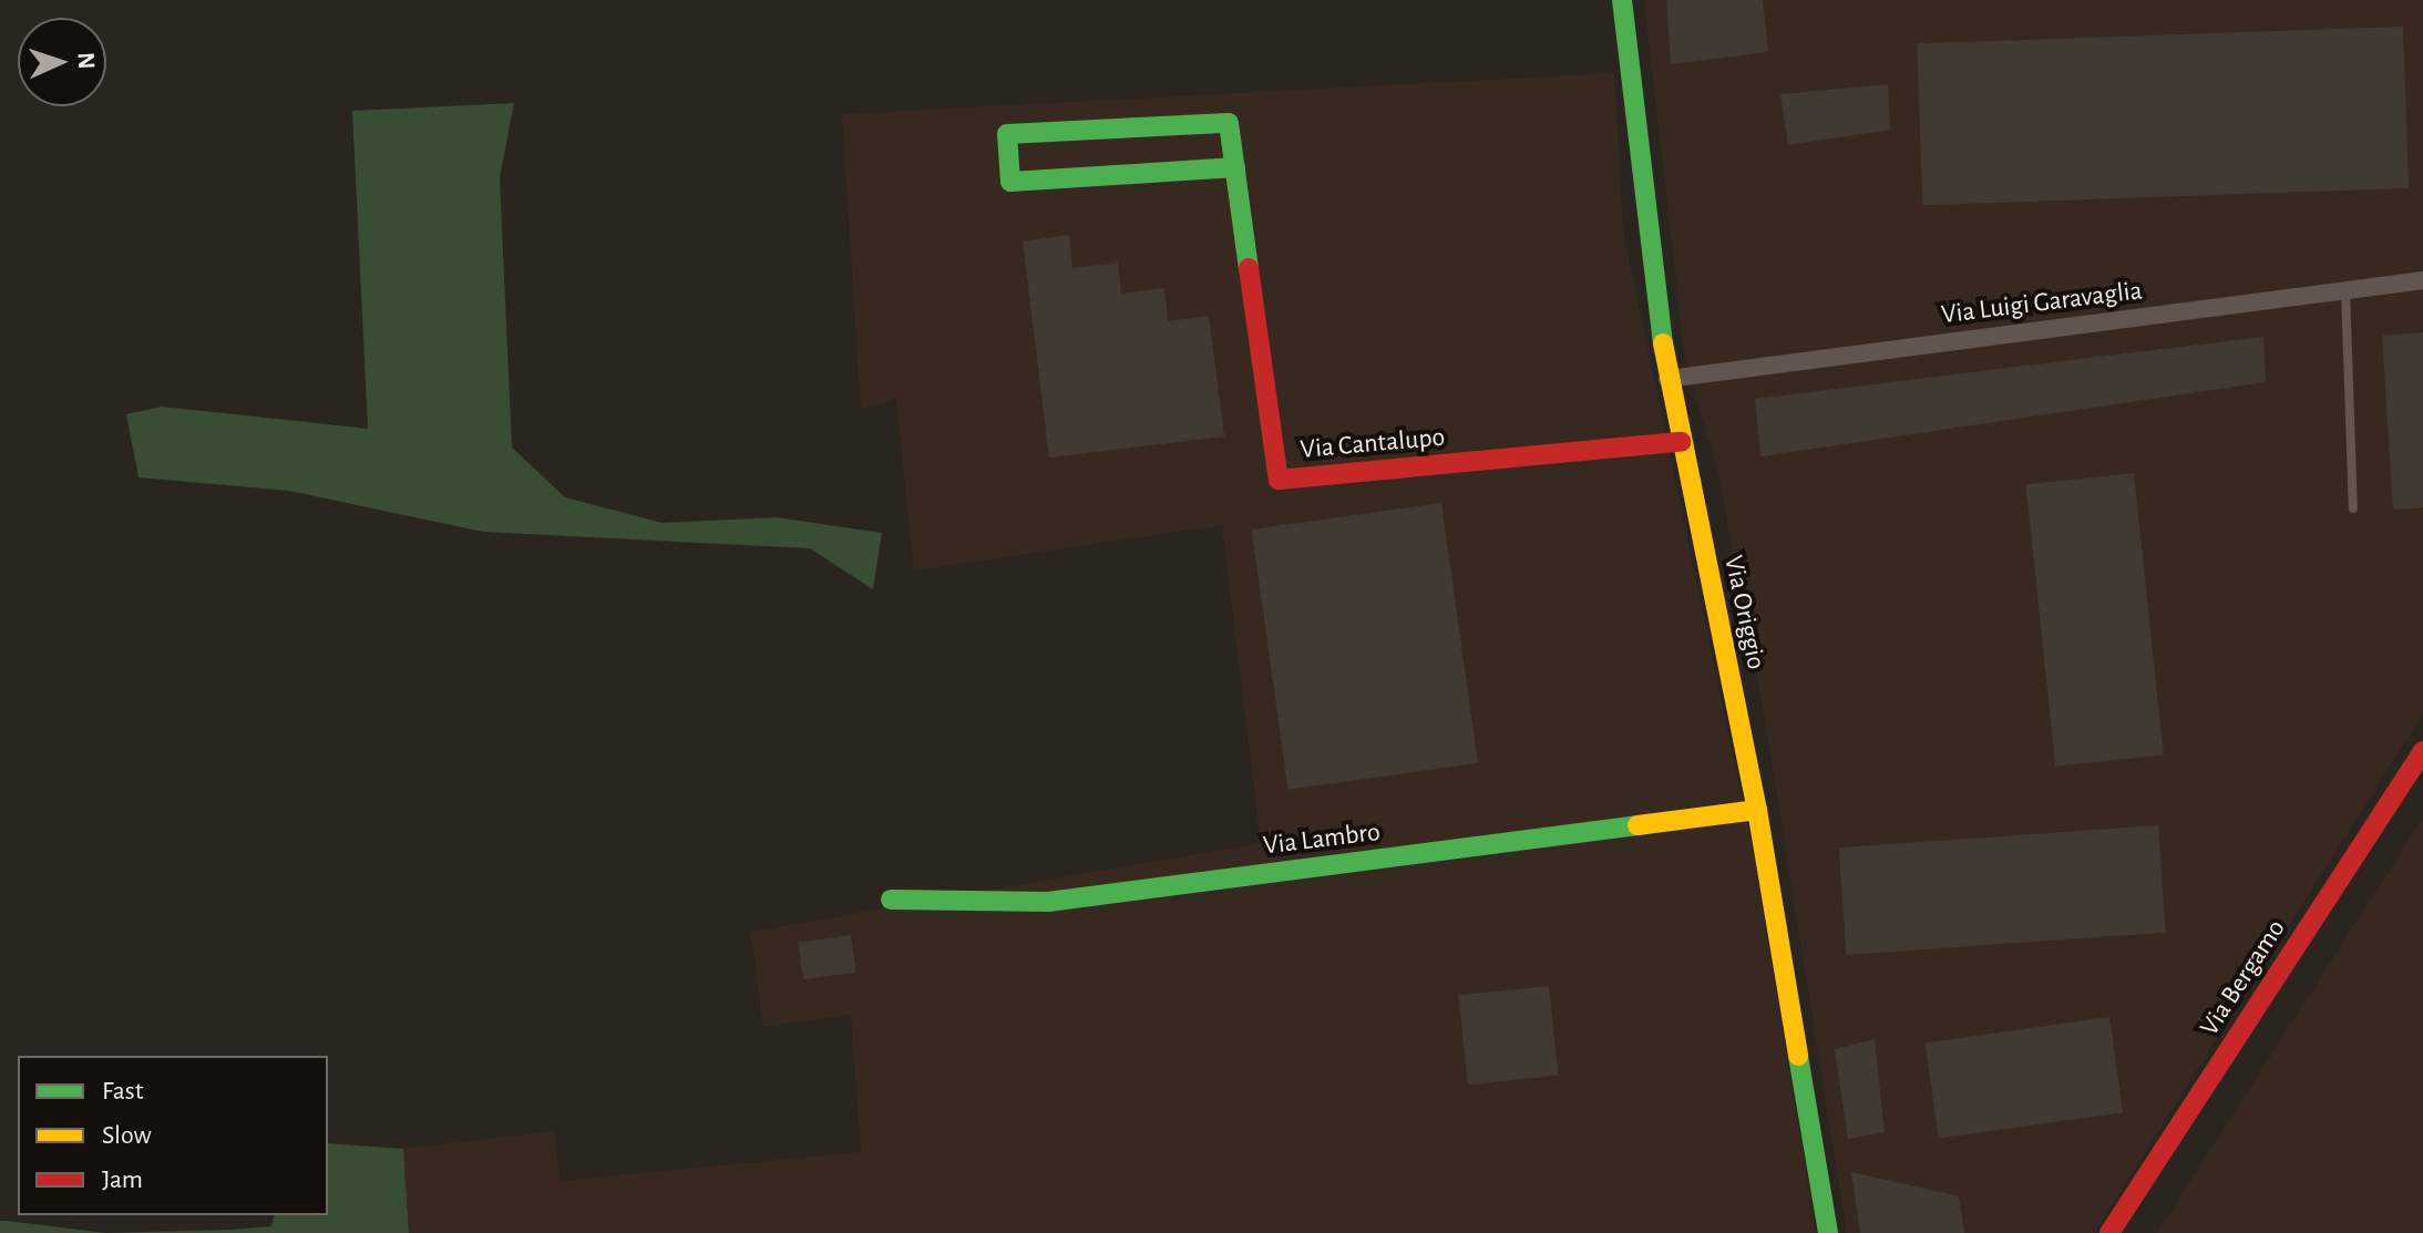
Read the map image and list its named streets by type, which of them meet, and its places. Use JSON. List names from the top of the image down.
{
  "streets": {
    "street": [
      "Via Luigi Garavaglia",
      "Via Cantalupo",
      "Via Origgio",
      "Via Lambro",
      "Via Bergamo"
    ]
  },
  "crossings": [
    ["Via Luigi Garavaglia", "Via Origgio"],
    ["Via Cantalupo", "Via Origgio"],
    ["Via Origgio", "Via Lambro"]
  ],
  "legend": ["Fast", "Slow", "Jam"],
  "north": "right"
}
